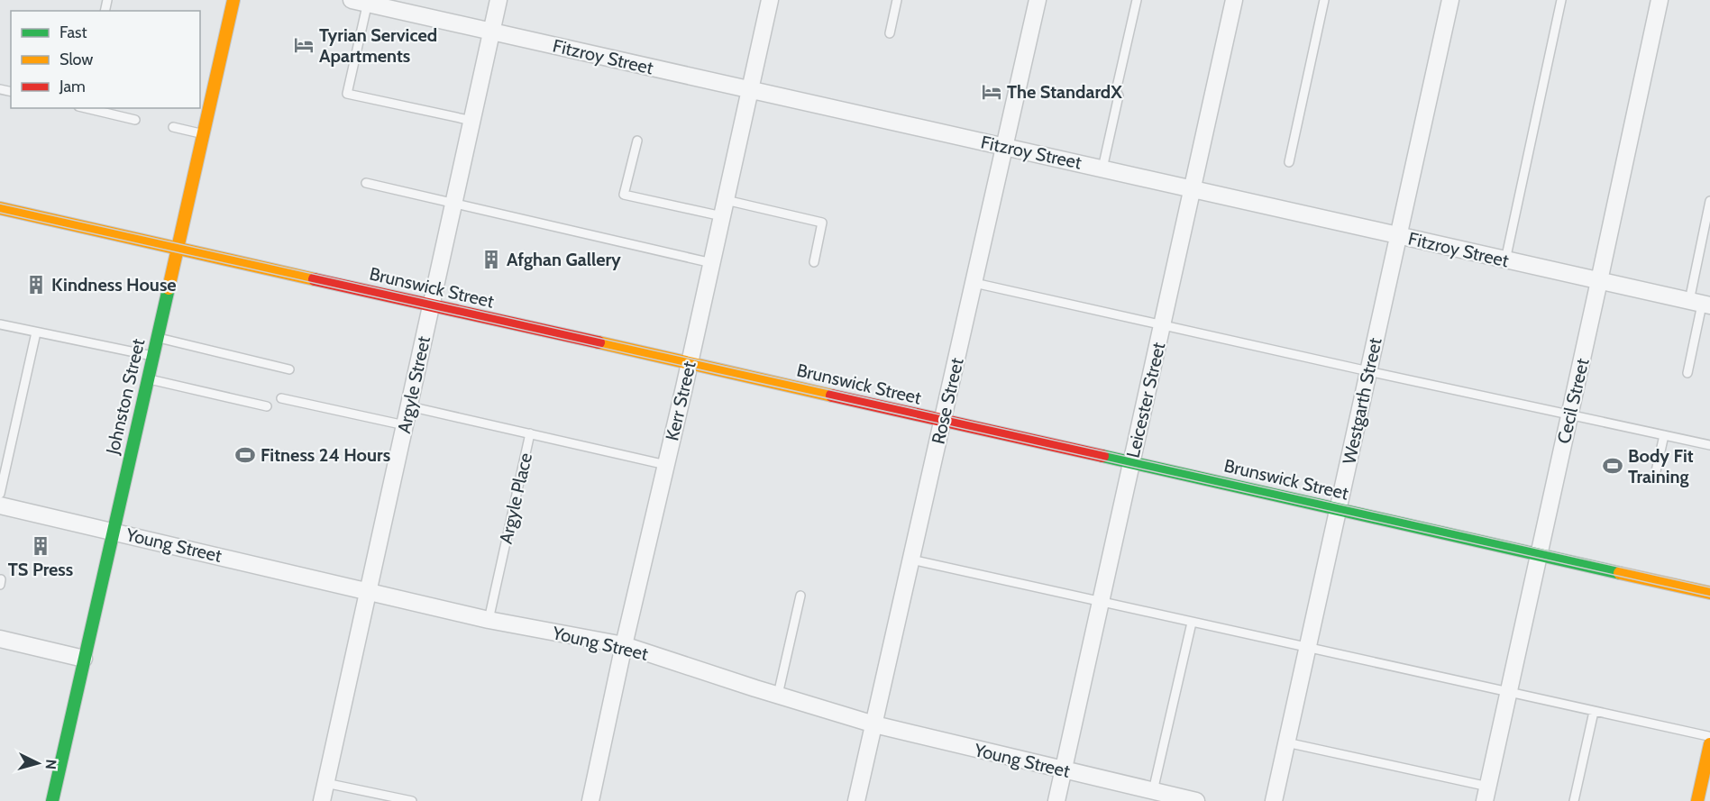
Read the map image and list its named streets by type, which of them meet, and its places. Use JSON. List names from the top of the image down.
{
  "streets": {
    "main road": ["Brunswick Street", "Johnston Street"],
    "street": [
      "Fitzroy Street",
      "Argyle Street",
      "Leicester Street",
      "Kerr Street",
      "Rose Street",
      "Westgarth Street",
      "Cecil Street",
      "Young Street"
    ],
    "lane": ["Argyle Place"]
  },
  "crossings": [
    ["Fitzroy Street", "Argyle Street"],
    ["Fitzroy Street", "Leicester Street"],
    ["Fitzroy Street", "Kerr Street"],
    ["Fitzroy Street", "Rose Street"],
    ["Fitzroy Street", "Westgarth Street"],
    ["Fitzroy Street", "Cecil Street"],
    ["Brunswick Street", "Argyle Street"],
    ["Brunswick Street", "Johnston Street"],
    ["Brunswick Street", "Leicester Street"],
    ["Brunswick Street", "Kerr Street"],
    ["Brunswick Street", "Rose Street"],
    ["Brunswick Street", "Westgarth Street"],
    ["Brunswick Street", "Cecil Street"],
    ["Argyle Street", "Argyle Place"],
    ["Argyle Street", "Young Street"],
    ["Johnston Street", "Young Street"],
    ["Leicester Street", "Young Street"],
    ["Kerr Street", "Young Street"],
    ["Rose Street", "Young Street"],
    ["Argyle Place", "Young Street"]
  ],
  "places": {
    "hotel": ["Tyrian Serviced Apartments", "The StandardX"],
    "building": ["Afghan Gallery", "Kindness House", "TS Press"],
    "sports": ["Fitness 24 Hours", "Body Fit Training"]
  },
  "legend": ["Fast", "Slow", "Jam"],
  "north": "right"
}
